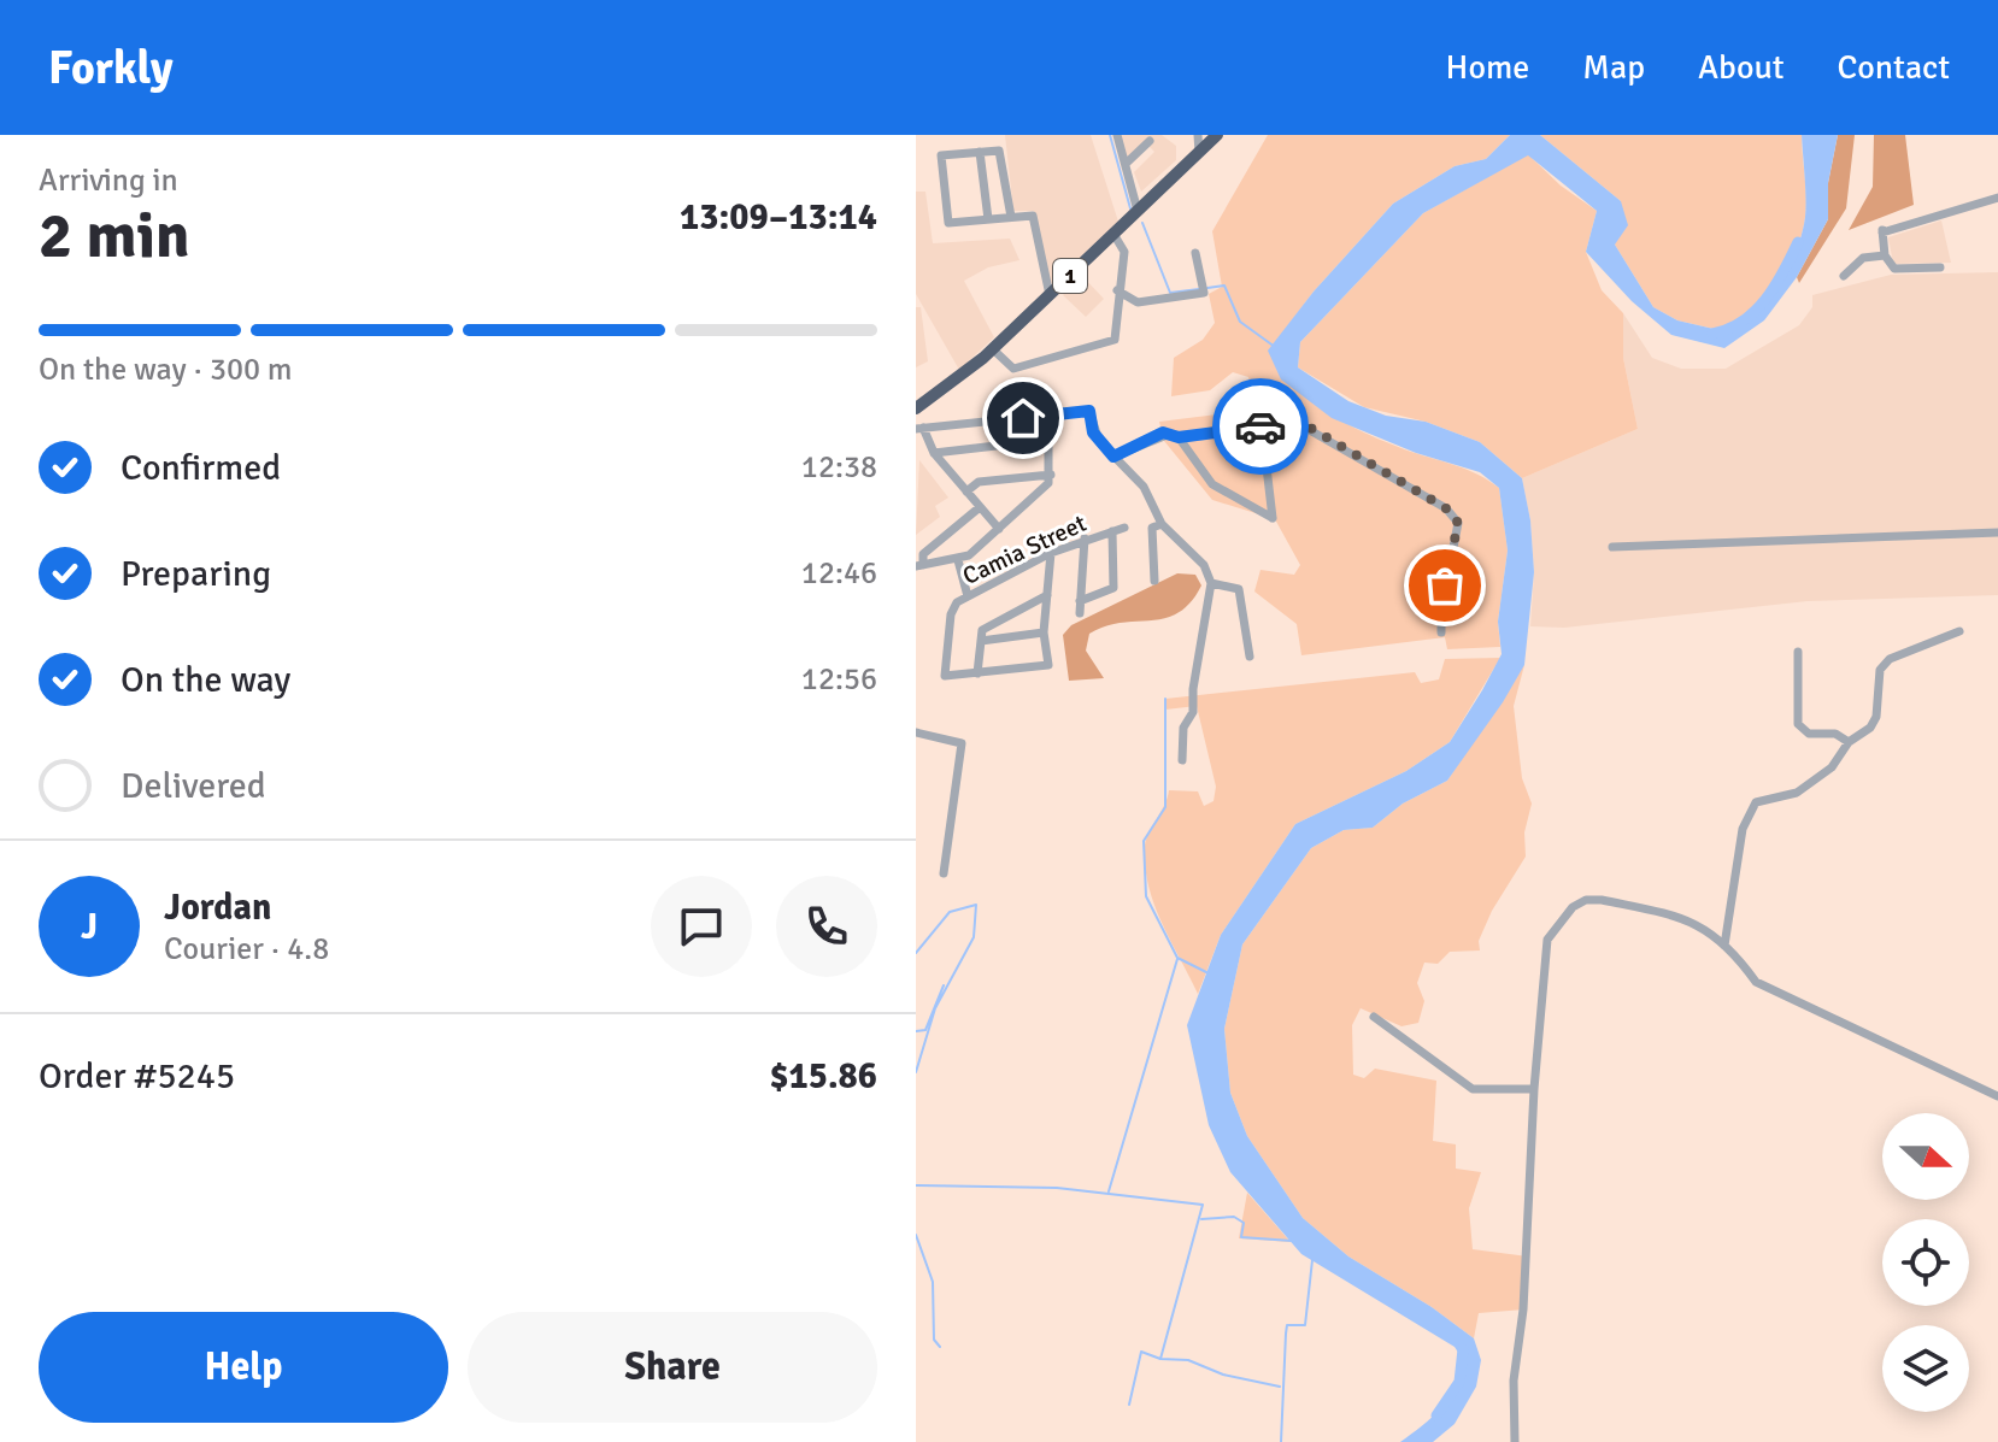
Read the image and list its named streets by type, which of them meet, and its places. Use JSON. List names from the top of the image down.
{
  "streets": {
    "highway": ["1"],
    "street": ["Camia Street"]
  },
  "north": "right",
  "page": {
    "header": "Forkly",
    "nav": [
      "Home",
      "Map",
      "About",
      "Contact"
    ],
    "heading": ["2 min", "Arriving in", "13:09–13:14"],
    "panel": [
      "Jordan",
      "Courier · 4.8",
      "Order #5245",
      "$15.86"
    ],
    "bar": "On the way · 300 m",
    "list": [
      ["Confirmed", "12:38"],
      ["Preparing", "12:46"],
      ["On the way", "12:56"],
      "Delivered"
    ],
    "round": "J",
    "buttons": ["Help", "Share"]
  }
}
